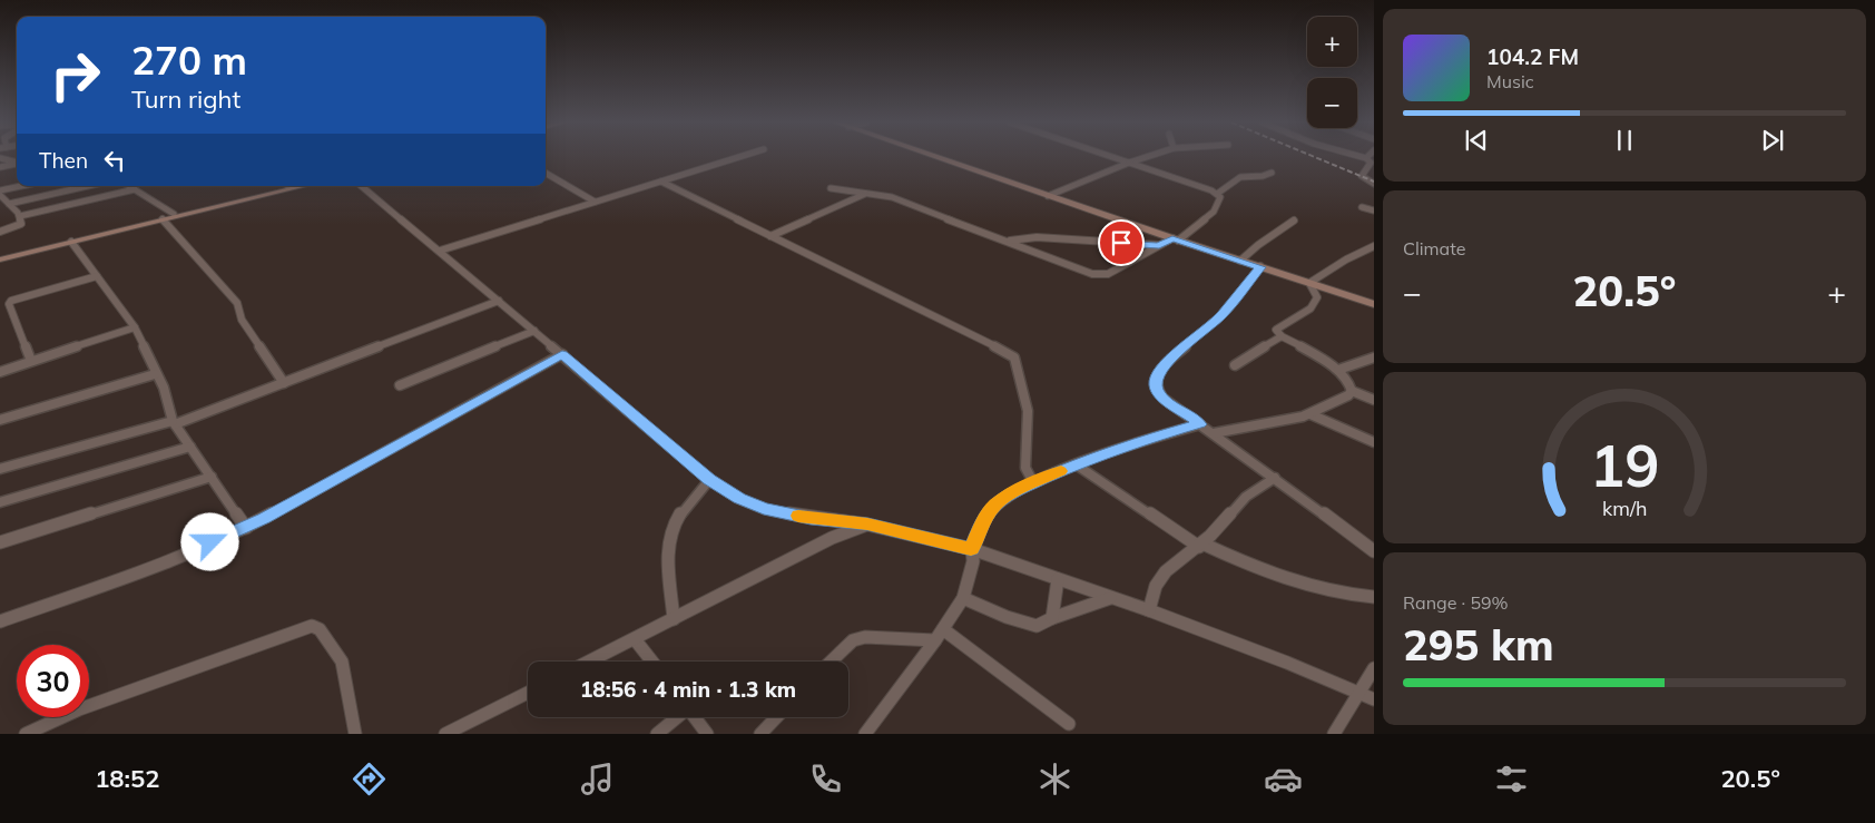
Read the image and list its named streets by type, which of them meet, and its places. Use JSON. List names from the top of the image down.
{
  "page": {
    "map_buttons": ["+", "−"],
    "turn": ["270 m", "Turn right"],
    "song": ["104.2 FM", "Music"],
    "then": "Then",
    "tile": [
      "Climate",
      ["Range · 59%", "295 km"]
    ],
    "heat": ["−", "20.5°", "+"],
    "limit": "30",
    "trip": "18:56 · 4 min · 1.3 km",
    "tabs": ["18:52", "20.5°"],
    "gauge": ["19", "km/h"]
  }
}
